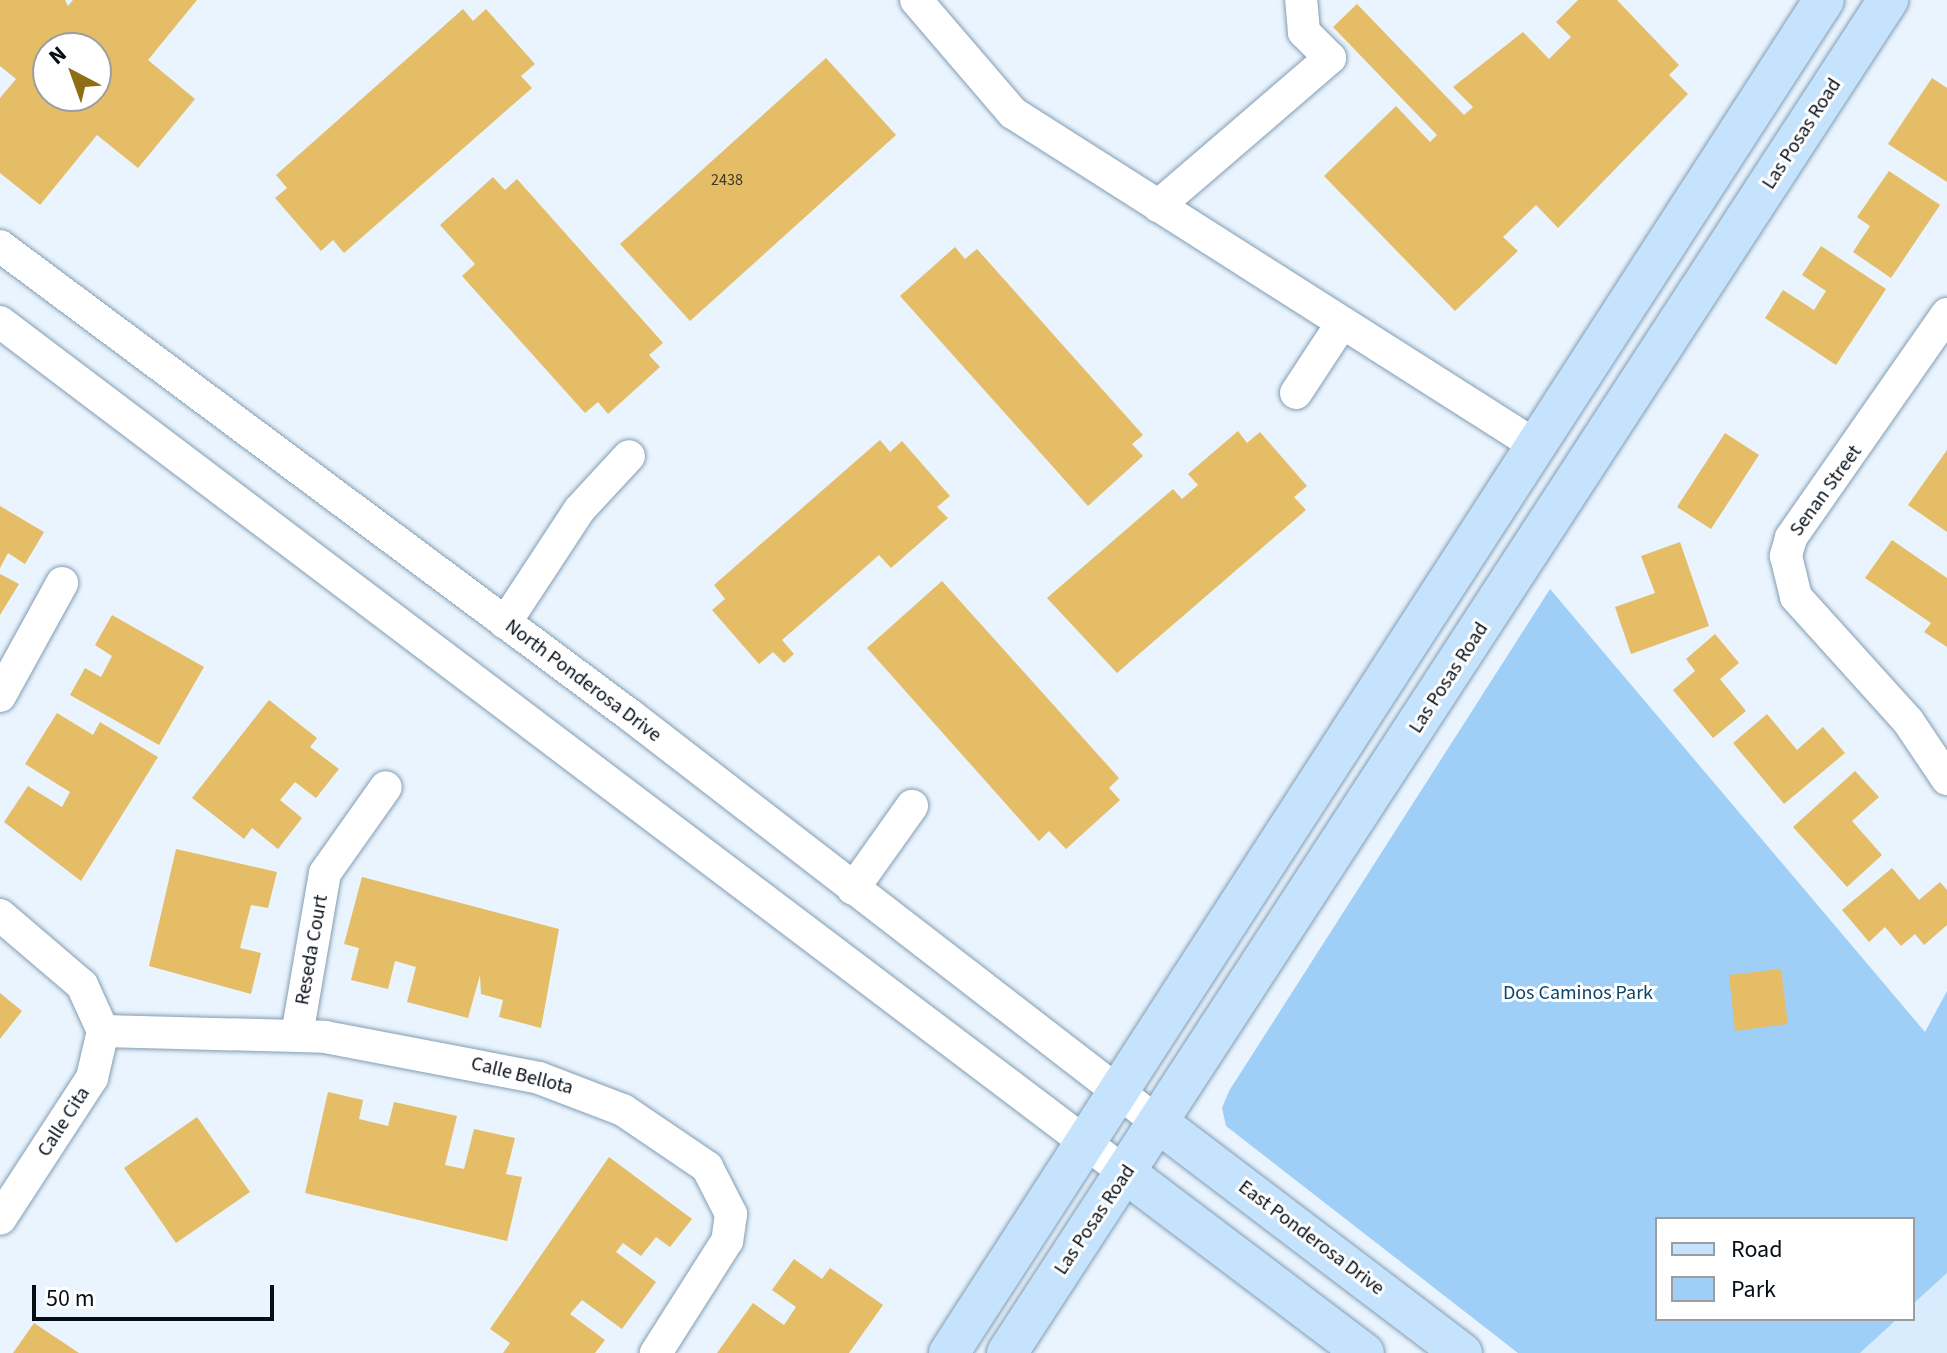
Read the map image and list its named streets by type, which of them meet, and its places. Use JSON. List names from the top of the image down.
{
  "streets": {
    "main road": ["Las Posas Road", "East Ponderosa Drive"],
    "street": [
      "Senan Street",
      "North Ponderosa Drive",
      "Reseda Court",
      "Calle Bellota",
      "Calle Cita"
    ]
  },
  "crossings": [
    ["Las Posas Road", "North Ponderosa Drive"],
    ["Las Posas Road", "East Ponderosa Drive"],
    ["North Ponderosa Drive", "East Ponderosa Drive"],
    ["Reseda Court", "Calle Bellota"],
    ["Calle Bellota", "Calle Cita"]
  ],
  "parks": ["Dos Caminos Park"],
  "house_numbers": ["2438"],
  "legend": ["Road", "Park"],
  "scale_bar": "50 m",
  "north": "top left"
}
